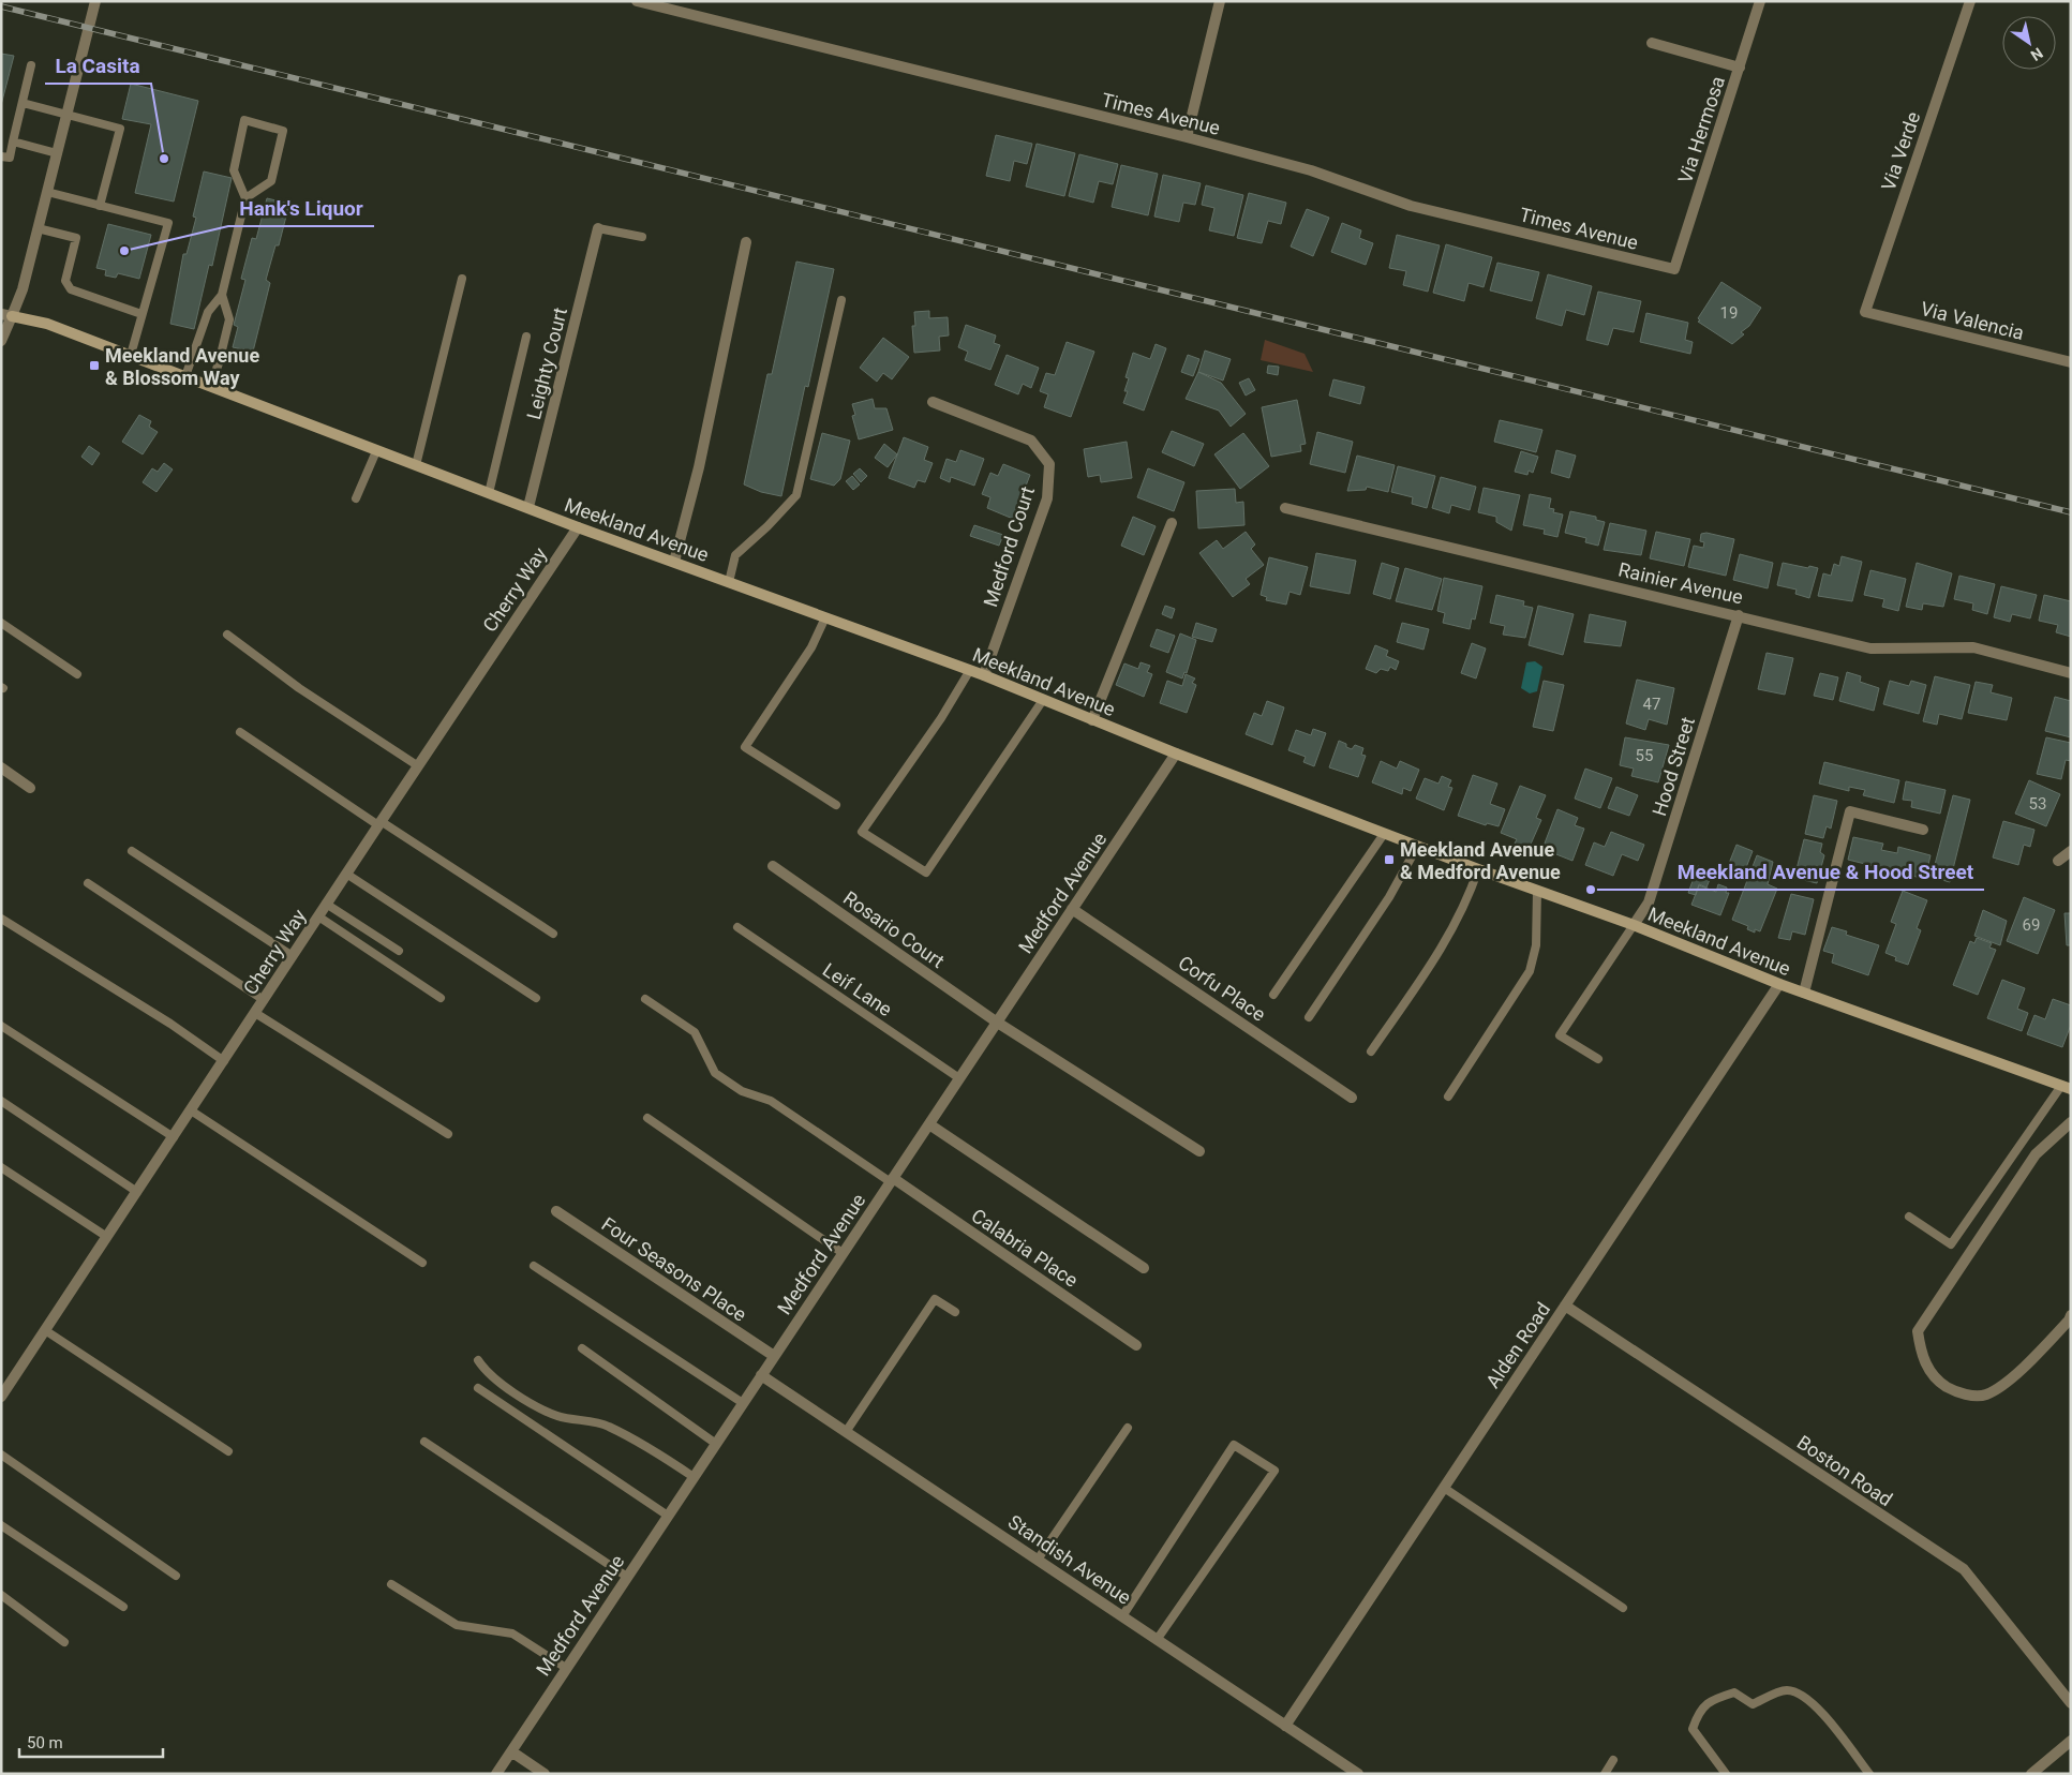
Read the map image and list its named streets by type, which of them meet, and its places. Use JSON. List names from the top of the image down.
{
  "streets": {
    "main road": ["Meekland Avenue"],
    "street": [
      "Times Avenue",
      "Via Hermosa",
      "Via Verde",
      "Via Valencia",
      "Leighty Court",
      "Medford Court",
      "Rainier Avenue",
      "Cherry Way",
      "Hood Street",
      "Medford Avenue",
      "Rosario Court",
      "Corfu Place",
      "Calabria Place",
      "Four Seasons Place",
      "Alden Road",
      "Boston Road",
      "Standish Avenue"
    ],
    "lane": ["Leif Lane"]
  },
  "crossings": [
    ["Times Avenue", "Via Hermosa"],
    ["Via Verde", "Via Valencia"],
    ["Leighty Court", "Meekland Avenue"],
    ["Meekland Avenue", "Medford Court"],
    ["Meekland Avenue", "Cherry Way"],
    ["Meekland Avenue", "Hood Street"],
    ["Meekland Avenue", "Medford Avenue"],
    ["Meekland Avenue", "Alden Road"],
    ["Rainier Avenue", "Hood Street"],
    ["Medford Avenue", "Rosario Court"],
    ["Medford Avenue", "Corfu Place"],
    ["Medford Avenue", "Leif Lane"],
    ["Medford Avenue", "Calabria Place"],
    ["Medford Avenue", "Four Seasons Place"],
    ["Medford Avenue", "Standish Avenue"],
    ["Alden Road", "Boston Road"],
    ["Alden Road", "Standish Avenue"]
  ],
  "places": {
    "other": ["La Casita", "Hank's Liquor", "Meekland Avenue & Hood Street"],
    "transit": ["Meekland Avenue & Blossom Way", "Meekland Avenue & Medford Avenue"]
  },
  "house_numbers": [
    "19",
    "47",
    "55",
    "53",
    "69"
  ],
  "scale_bar": "50 m",
  "north": "bottom right"
}
